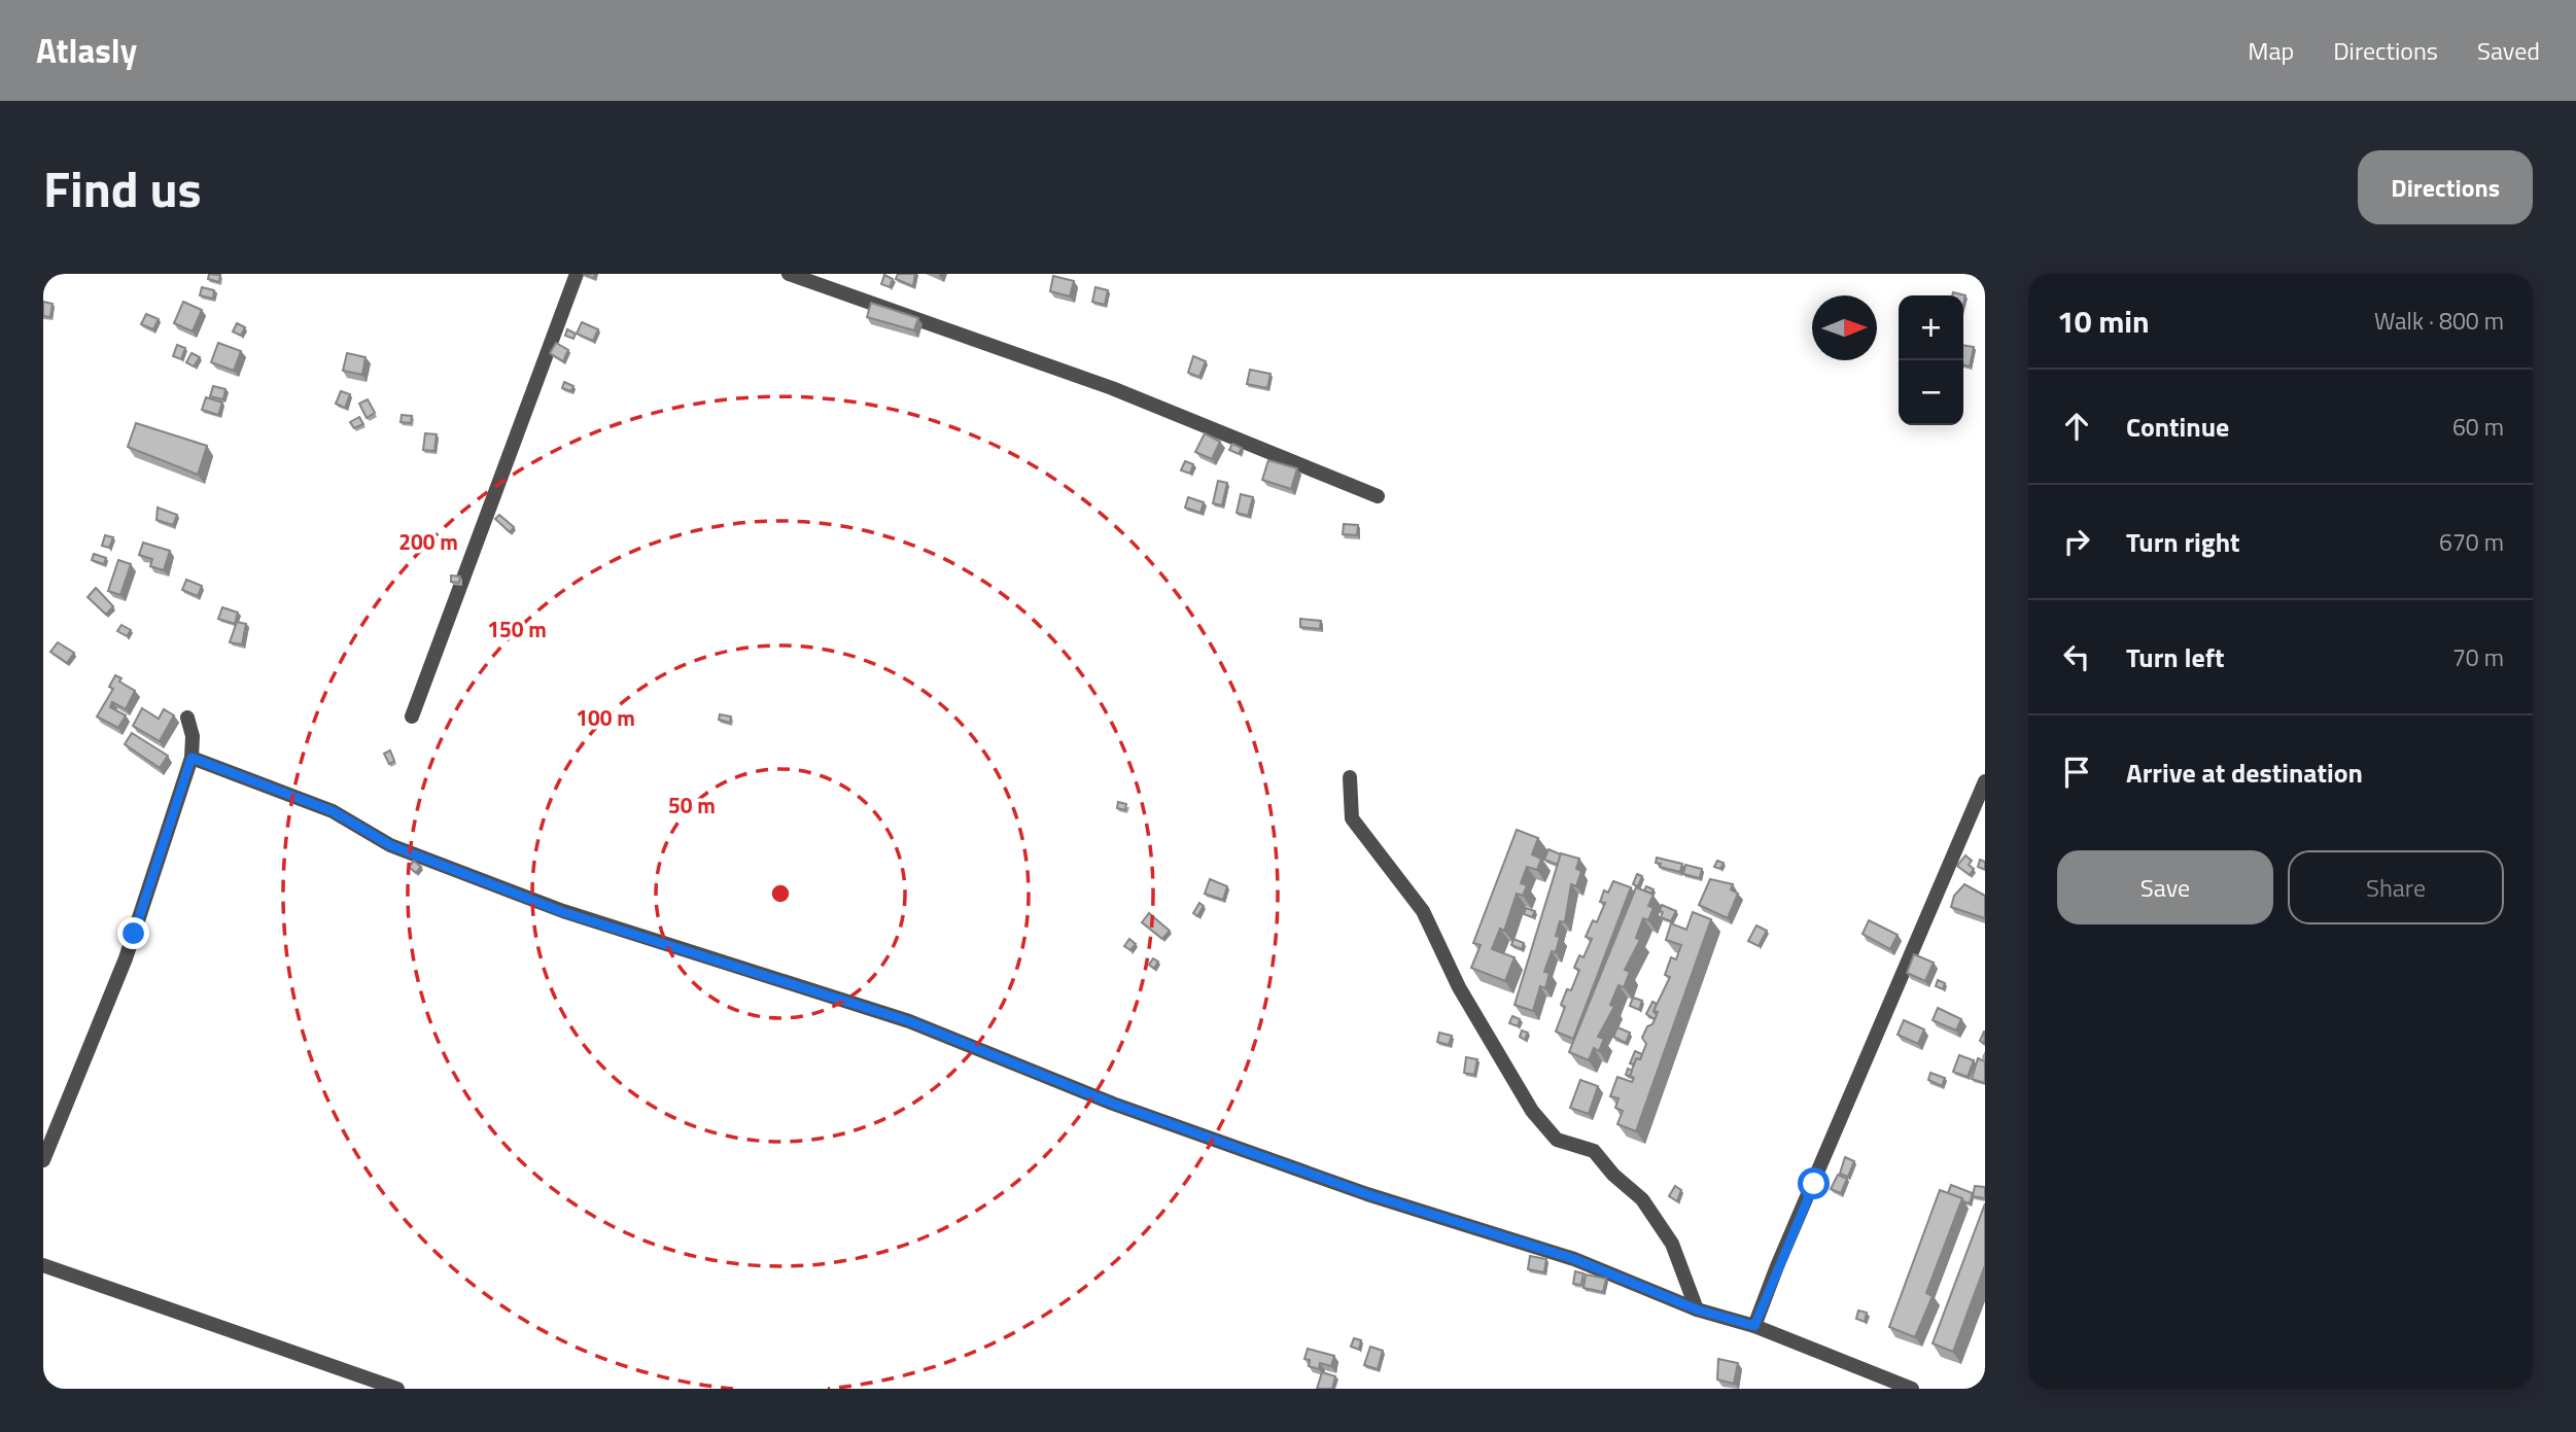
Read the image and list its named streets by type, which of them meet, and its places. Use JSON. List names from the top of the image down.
{
  "north": "right",
  "page": {
    "header": "Atlasly",
    "nav": ["Map", "Directions", "Saved"],
    "title": "Find us",
    "buttons": [
      "Directions",
      ["Save", "Share"]
    ],
    "heading": ["10 min", "Walk · 800 m"],
    "map_buttons": ["+", "−"],
    "list": [
      ["Continue", "60 m"],
      ["Turn right", "670 m"],
      ["Turn left", "70 m"],
      "Arrive at destination"
    ]
  },
  "rings": [
    "200 m",
    "150 m",
    "100 m",
    "50 m"
  ]
}
